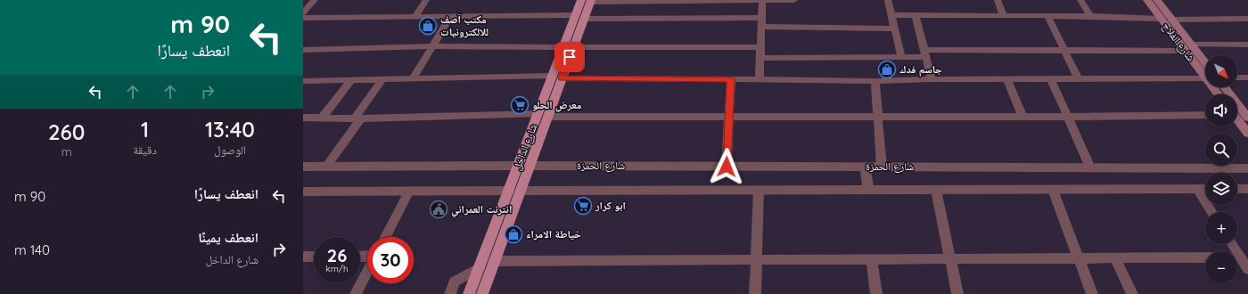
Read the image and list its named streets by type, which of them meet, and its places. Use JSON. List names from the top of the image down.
{
  "streets": {
    "main road": ["شارع الفلاح", "شارع الداخل"],
    "street": ["شارع الحمزة"]
  },
  "crossings": [
    ["شارع الداخل", "شارع الحمزة"]
  ],
  "places": {
    "shop": ["مكتب آصف للالكترونيات", "جاسم فدك", "خياطة الامراء"],
    "supermarket": ["معرض الحلو", "ابو كرار"],
    "public building": ["انترنت العمراني"]
  },
  "north": "bottom right",
  "page": {
    "turn": ["90 m", "انعطف يسارًا"],
    "map_buttons": ["+", "−"],
    "eta": [
      "13:40",
      "الوصول",
      "1",
      "دقيقة",
      "260",
      "m"
    ],
    "list": [
      {
        "name": "انعطف يسارًا",
        "value": "90 m"
      },
      {
        "name": "انعطف يمينًا",
        "note": "شارع الداخل",
        "value": "140 m"
      }
    ],
    "speed": "26 km/h",
    "limit": "30"
  }
}
